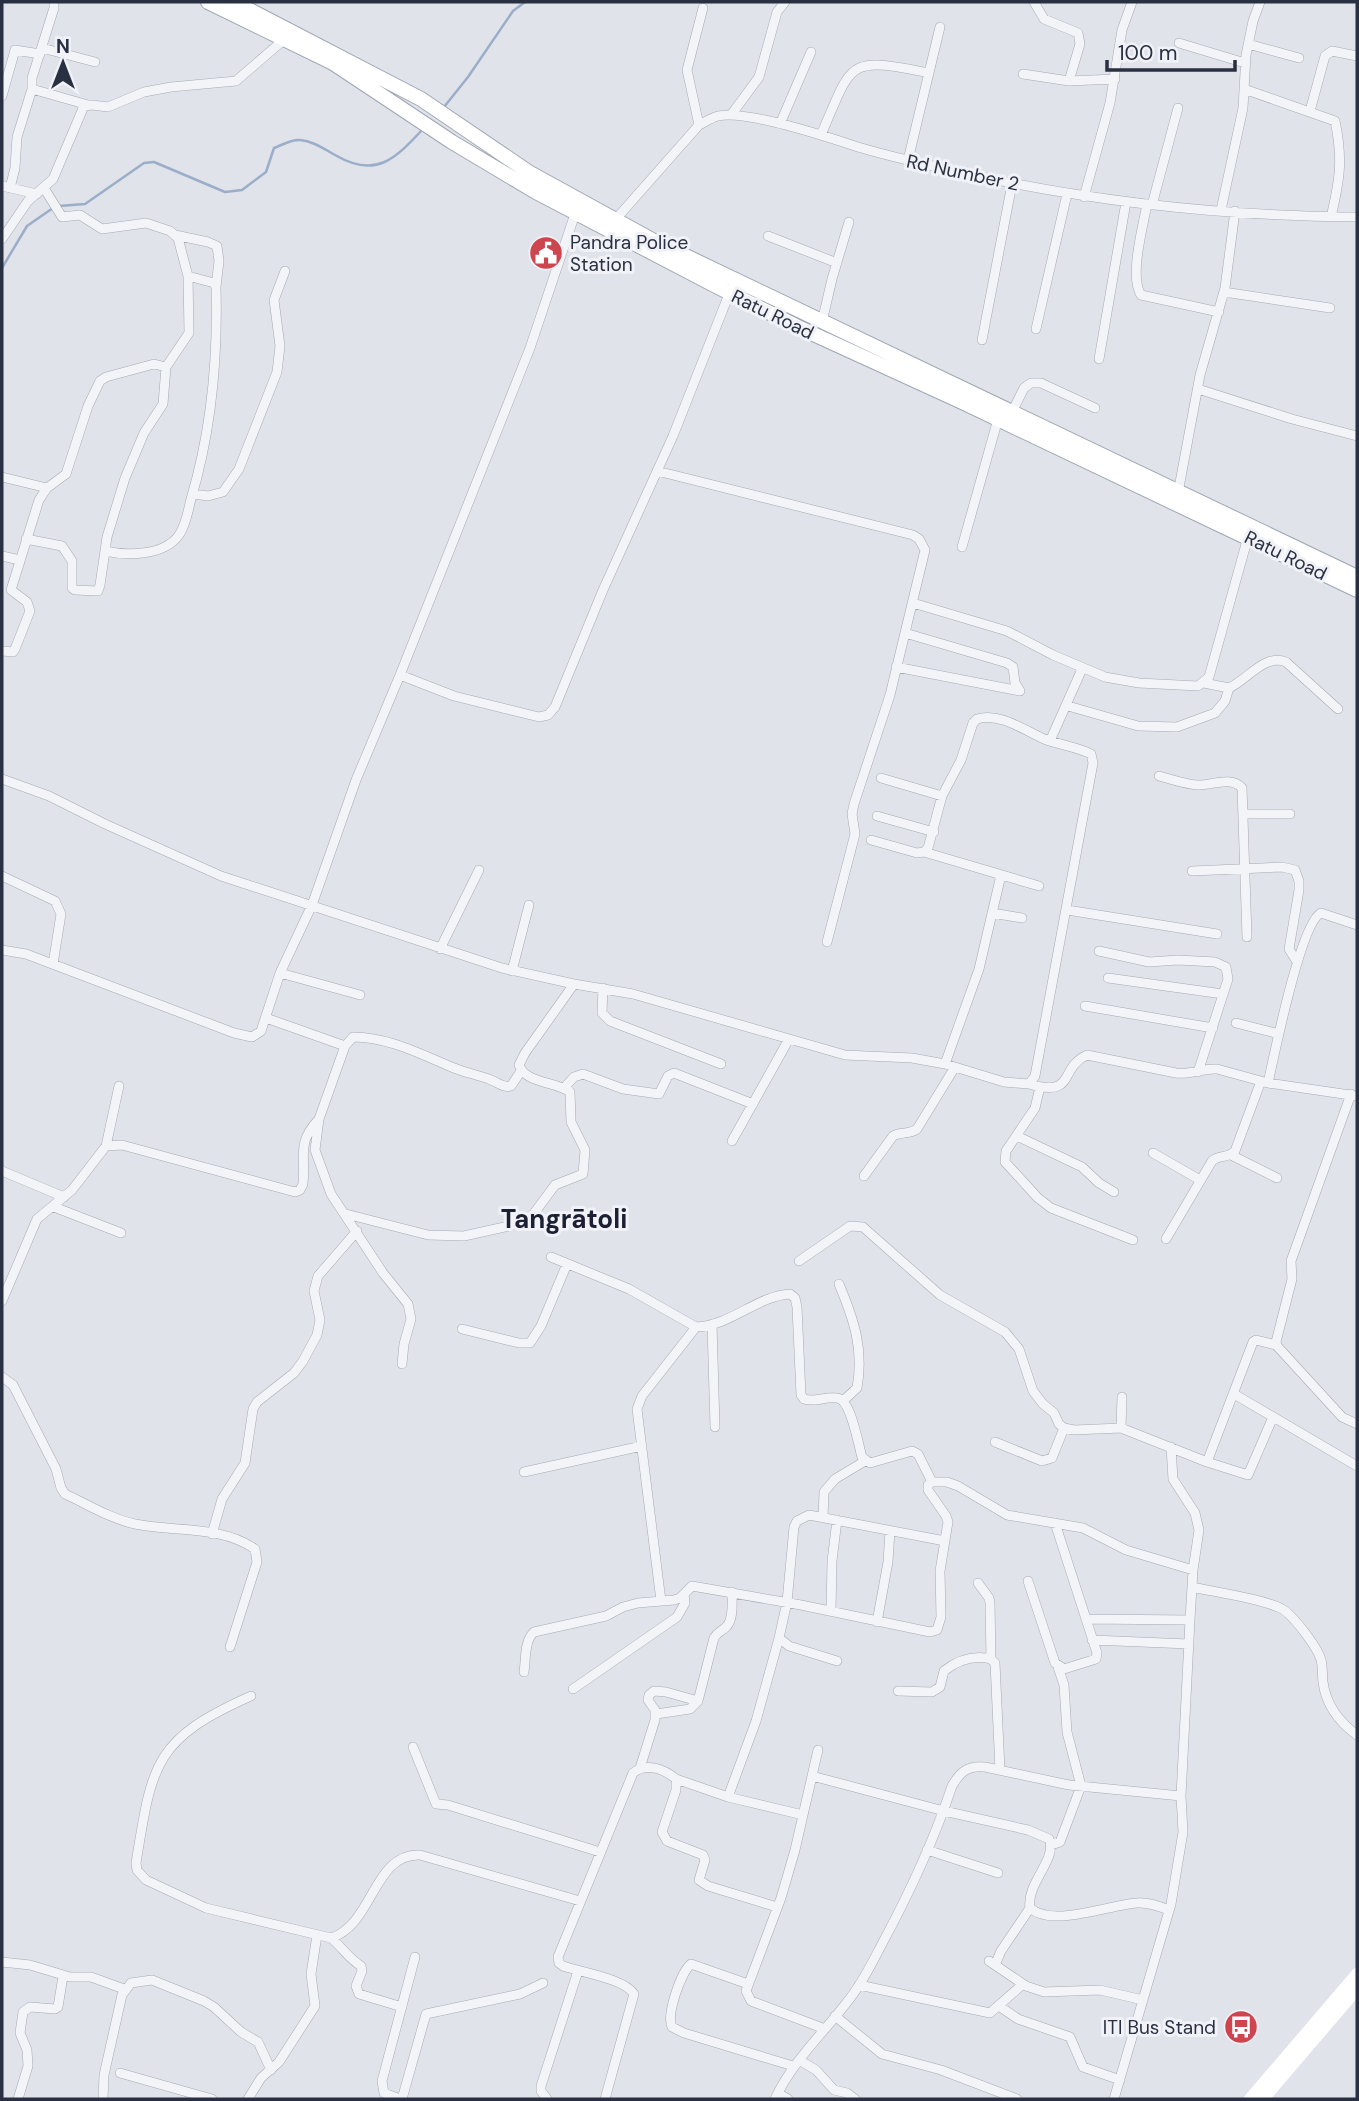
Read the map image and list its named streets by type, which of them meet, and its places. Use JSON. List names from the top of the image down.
{
  "streets": {
    "main road": ["Ratu Road"],
    "street": ["Rd Number 2"]
  },
  "districts": ["Tangrātoli"],
  "places": {
    "public building": ["Pandra Police Station"],
    "bus stop": ["ITI Bus Stand"]
  },
  "scale_bar": "100 m",
  "north": "top"
}
